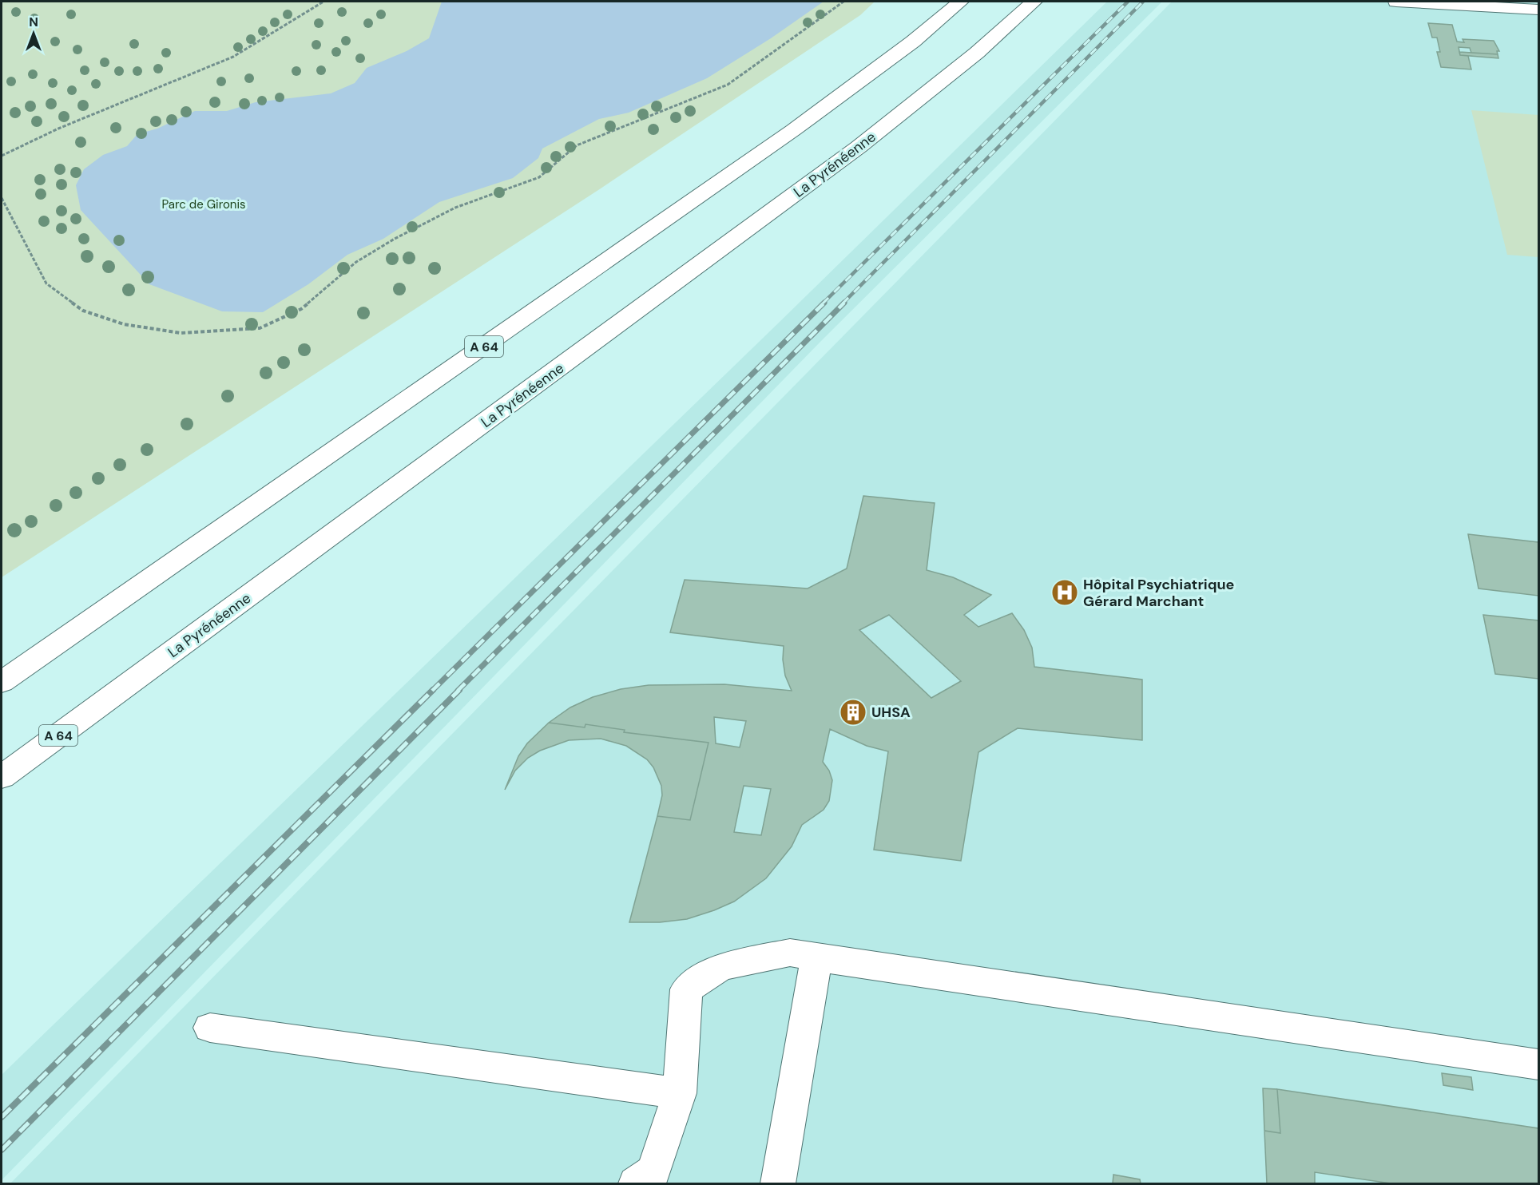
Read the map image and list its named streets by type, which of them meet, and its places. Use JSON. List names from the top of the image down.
{
  "streets": {
    "main road": ["La Pyrénéenne", "A 64"]
  },
  "parks": ["Parc de Gironis"],
  "places": {
    "hospital": ["Hôpital Psychiatrique Gérard Marchant"],
    "building": ["UHSA"]
  },
  "north": "top"
}
